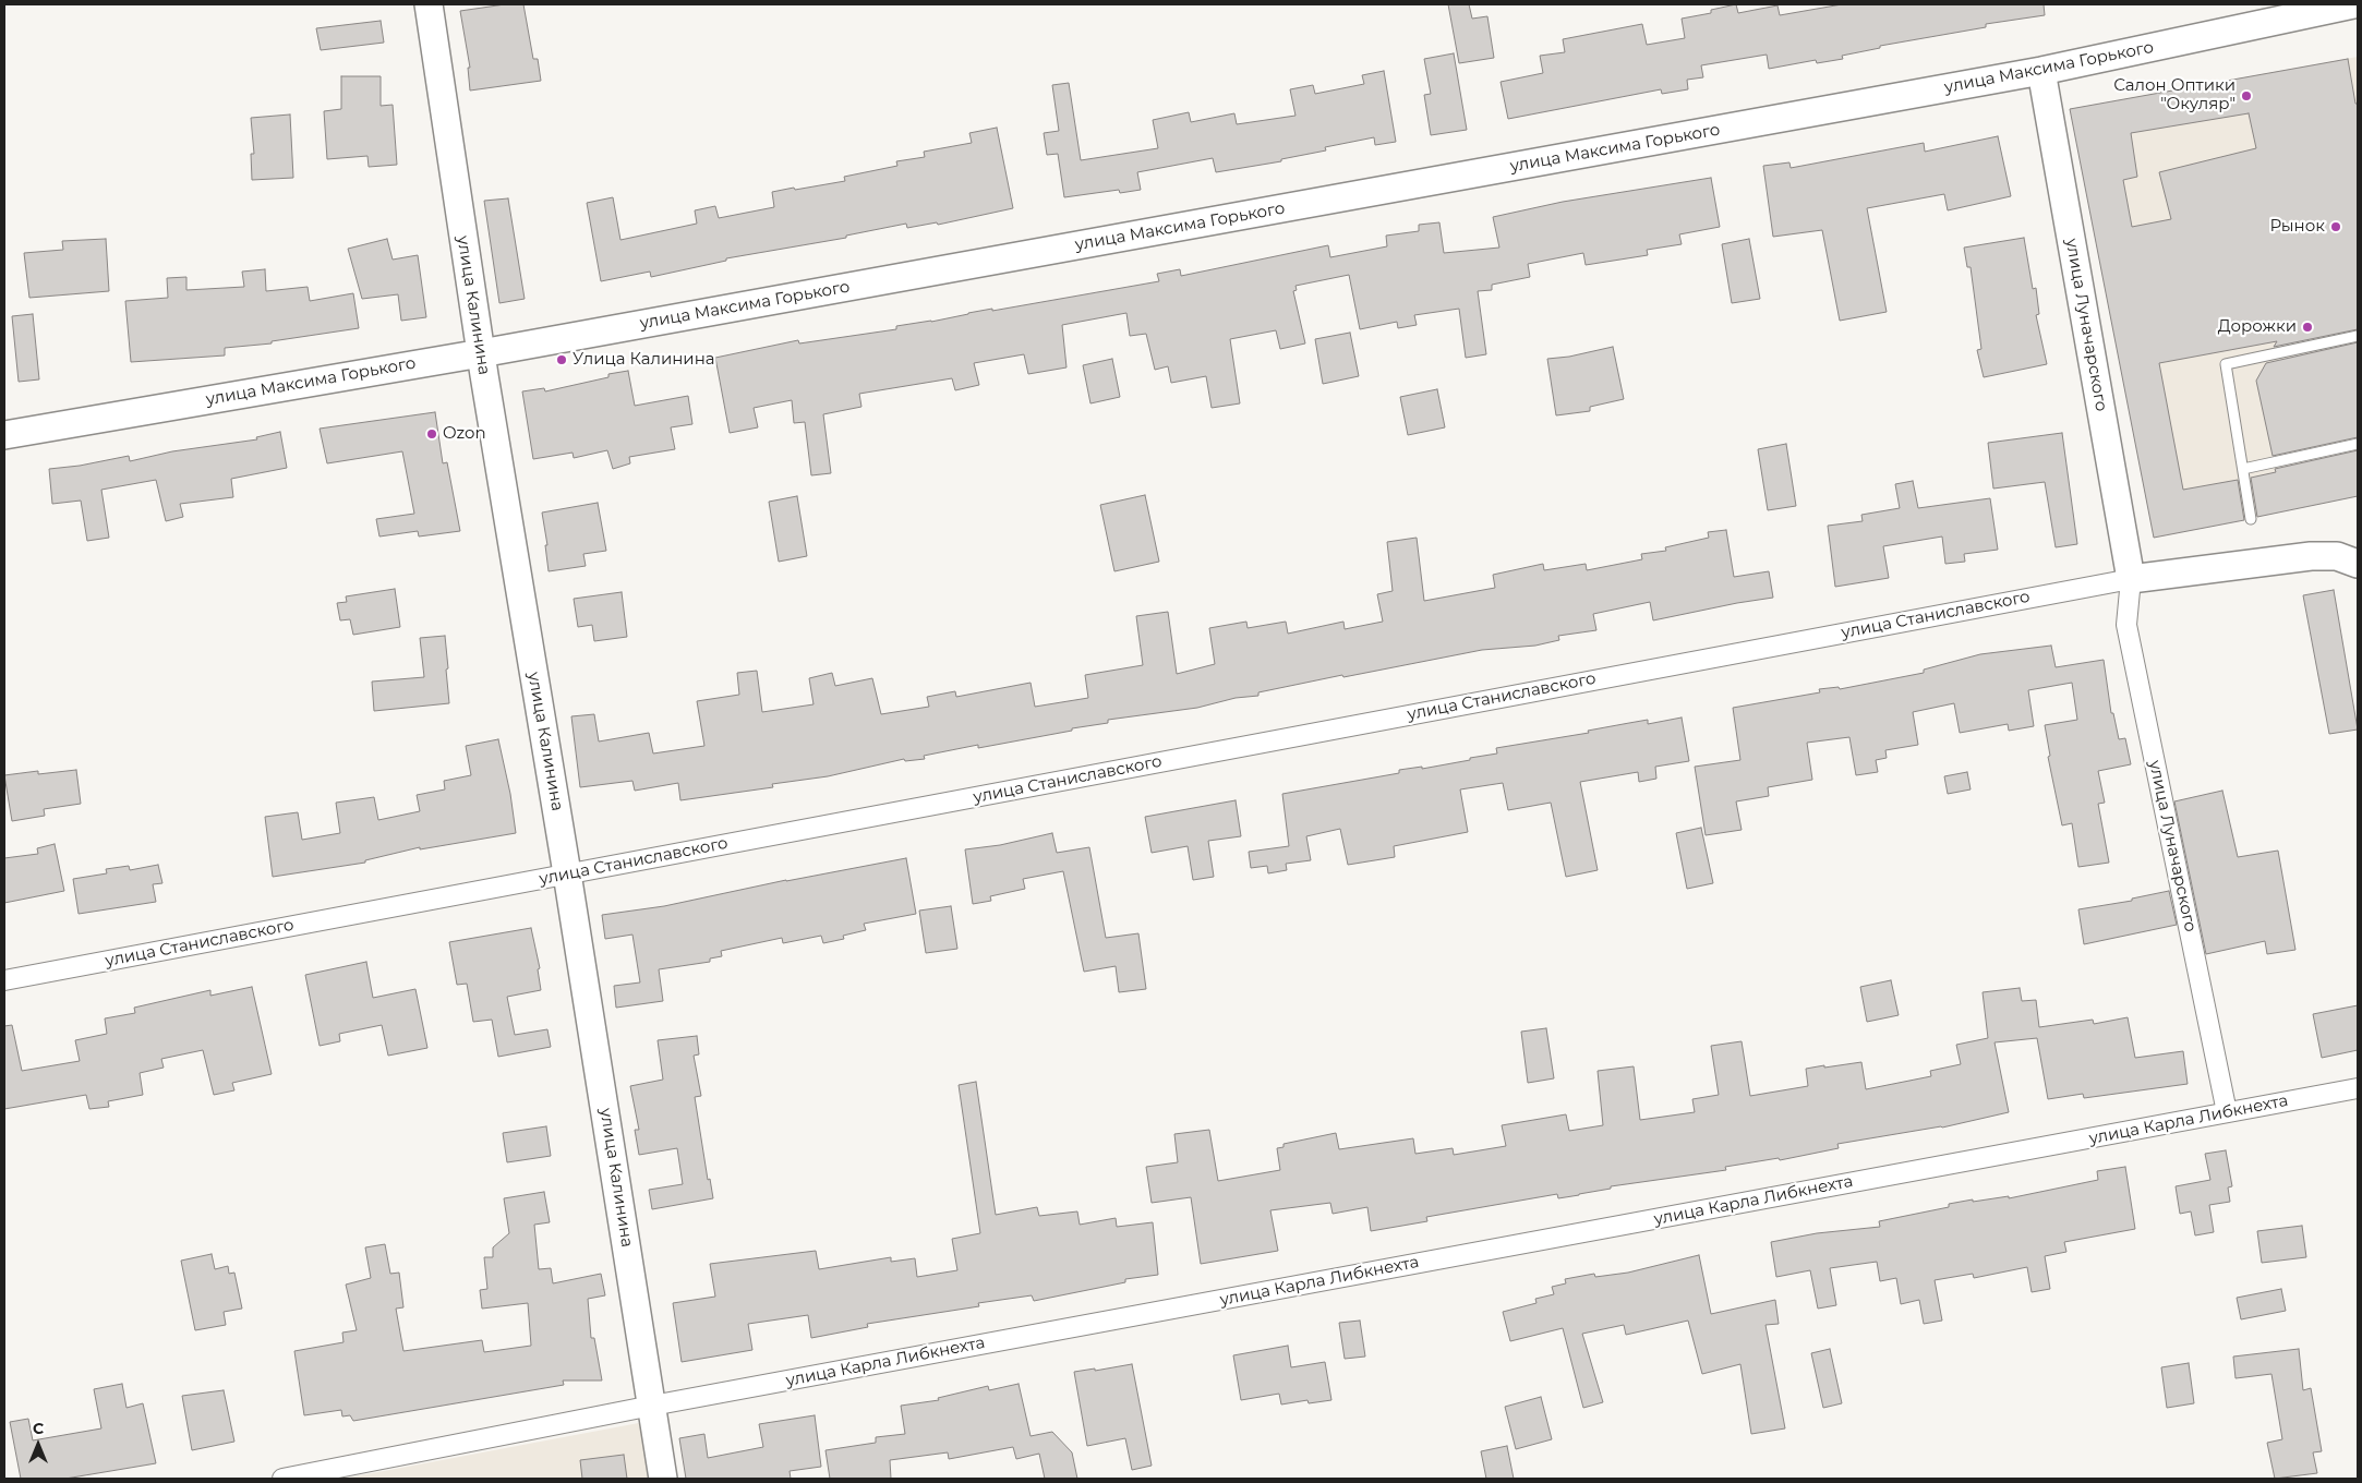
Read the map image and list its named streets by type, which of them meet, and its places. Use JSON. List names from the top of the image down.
{
  "streets": {
    "main road": ["улица Максима Горького", "улица Калинина", "улица Луначарского"],
    "street": ["улица Станиславского", "улица Карла Либкнехта"]
  },
  "crossings": [
    ["улица Максима Горького", "улица Калинина"],
    ["улица Максима Горького", "улица Луначарского"],
    ["улица Калинина", "улица Станиславского"],
    ["улица Калинина", "улица Карла Либкнехта"],
    ["улица Луначарского", "улица Станиславского"],
    ["улица Луначарского", "улица Карла Либкнехта"]
  ],
  "places": [
    "Салон Оптики \"Окуляр\"",
    "Рынок",
    "Дорожки",
    "Улица Калинина",
    "Ozon"
  ],
  "north": "top"
}
